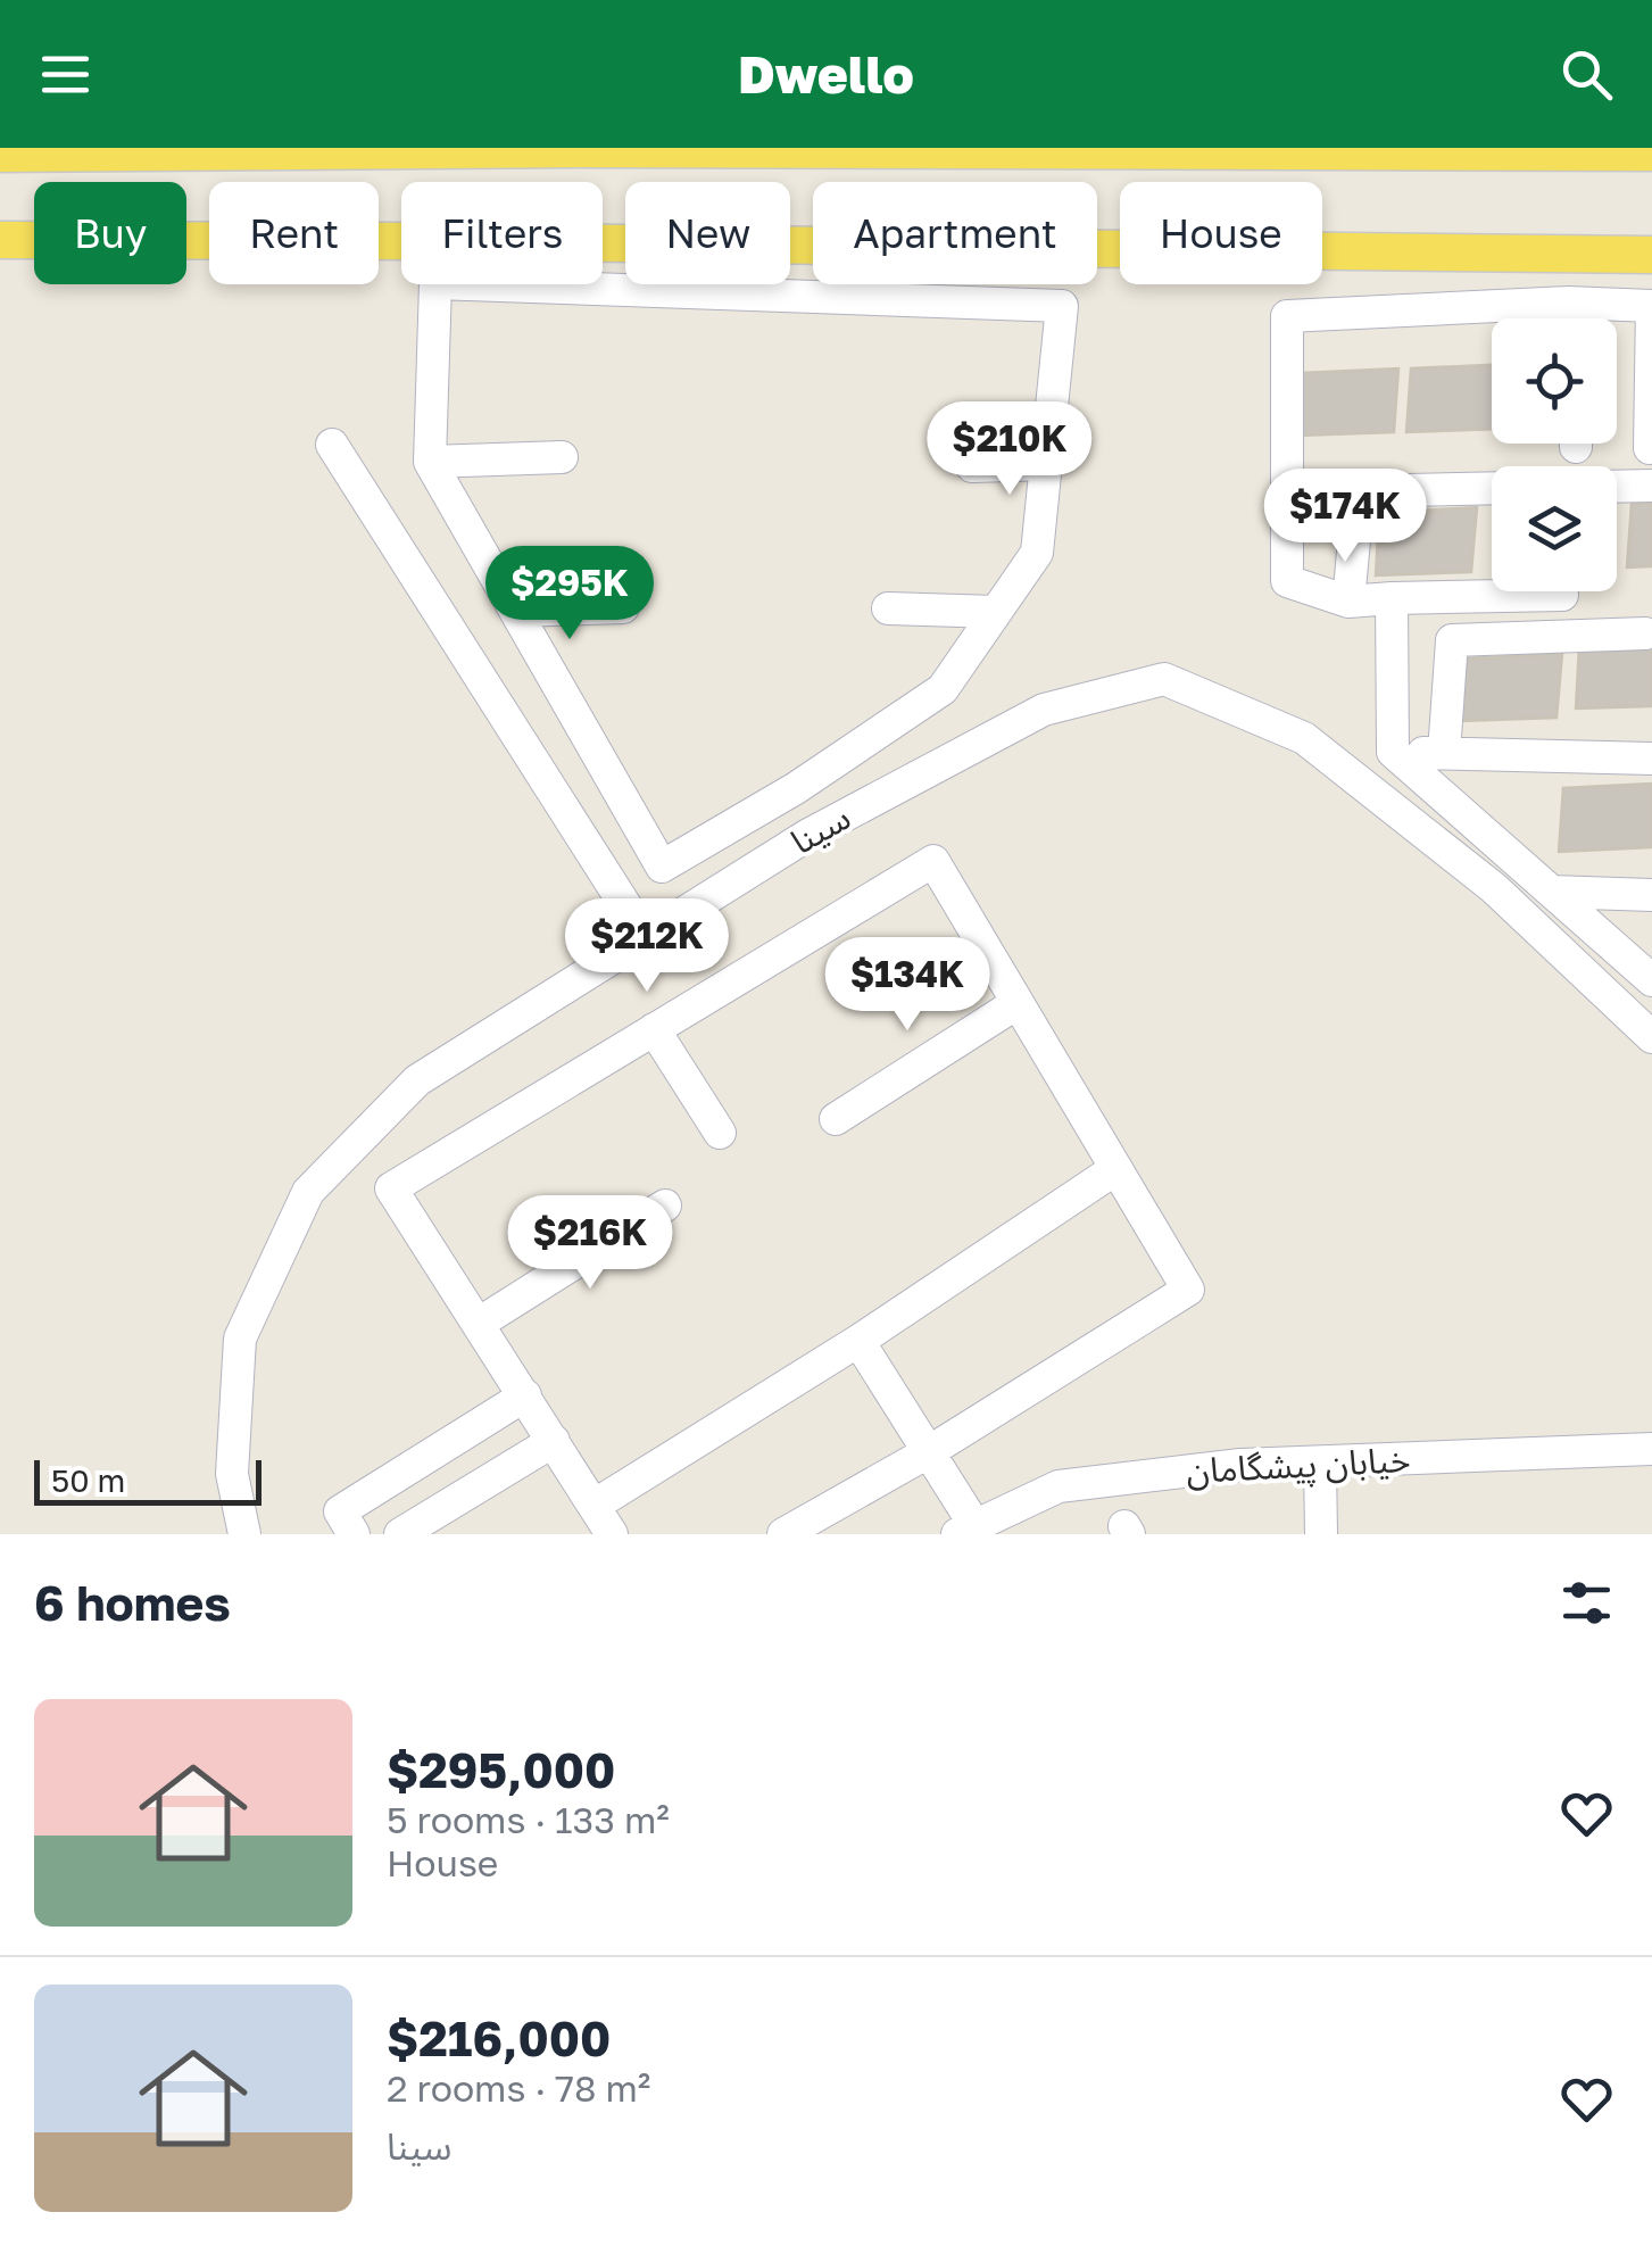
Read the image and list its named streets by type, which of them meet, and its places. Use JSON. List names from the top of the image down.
{
  "streets": {
    "street": ["سینا", "خیابان پیشگامان"]
  },
  "scale_bar": "50 m",
  "page": {
    "header": "Dwello",
    "chip": [
      "Buy",
      "Rent",
      "Filters",
      "New",
      "Apartment",
      "House"
    ],
    "price": [
      "$210K",
      "$174K",
      "$295K",
      "$212K",
      "$134K",
      "$216K"
    ],
    "scale": "50 m",
    "heading": "6 homes",
    "list": [
      {
        "name": "$295,000",
        "note": "5 rooms · 133 m² · House"
      },
      {
        "name": "$216,000",
        "note": "2 rooms · 78 m² · سینا"
      }
    ]
  }
}
